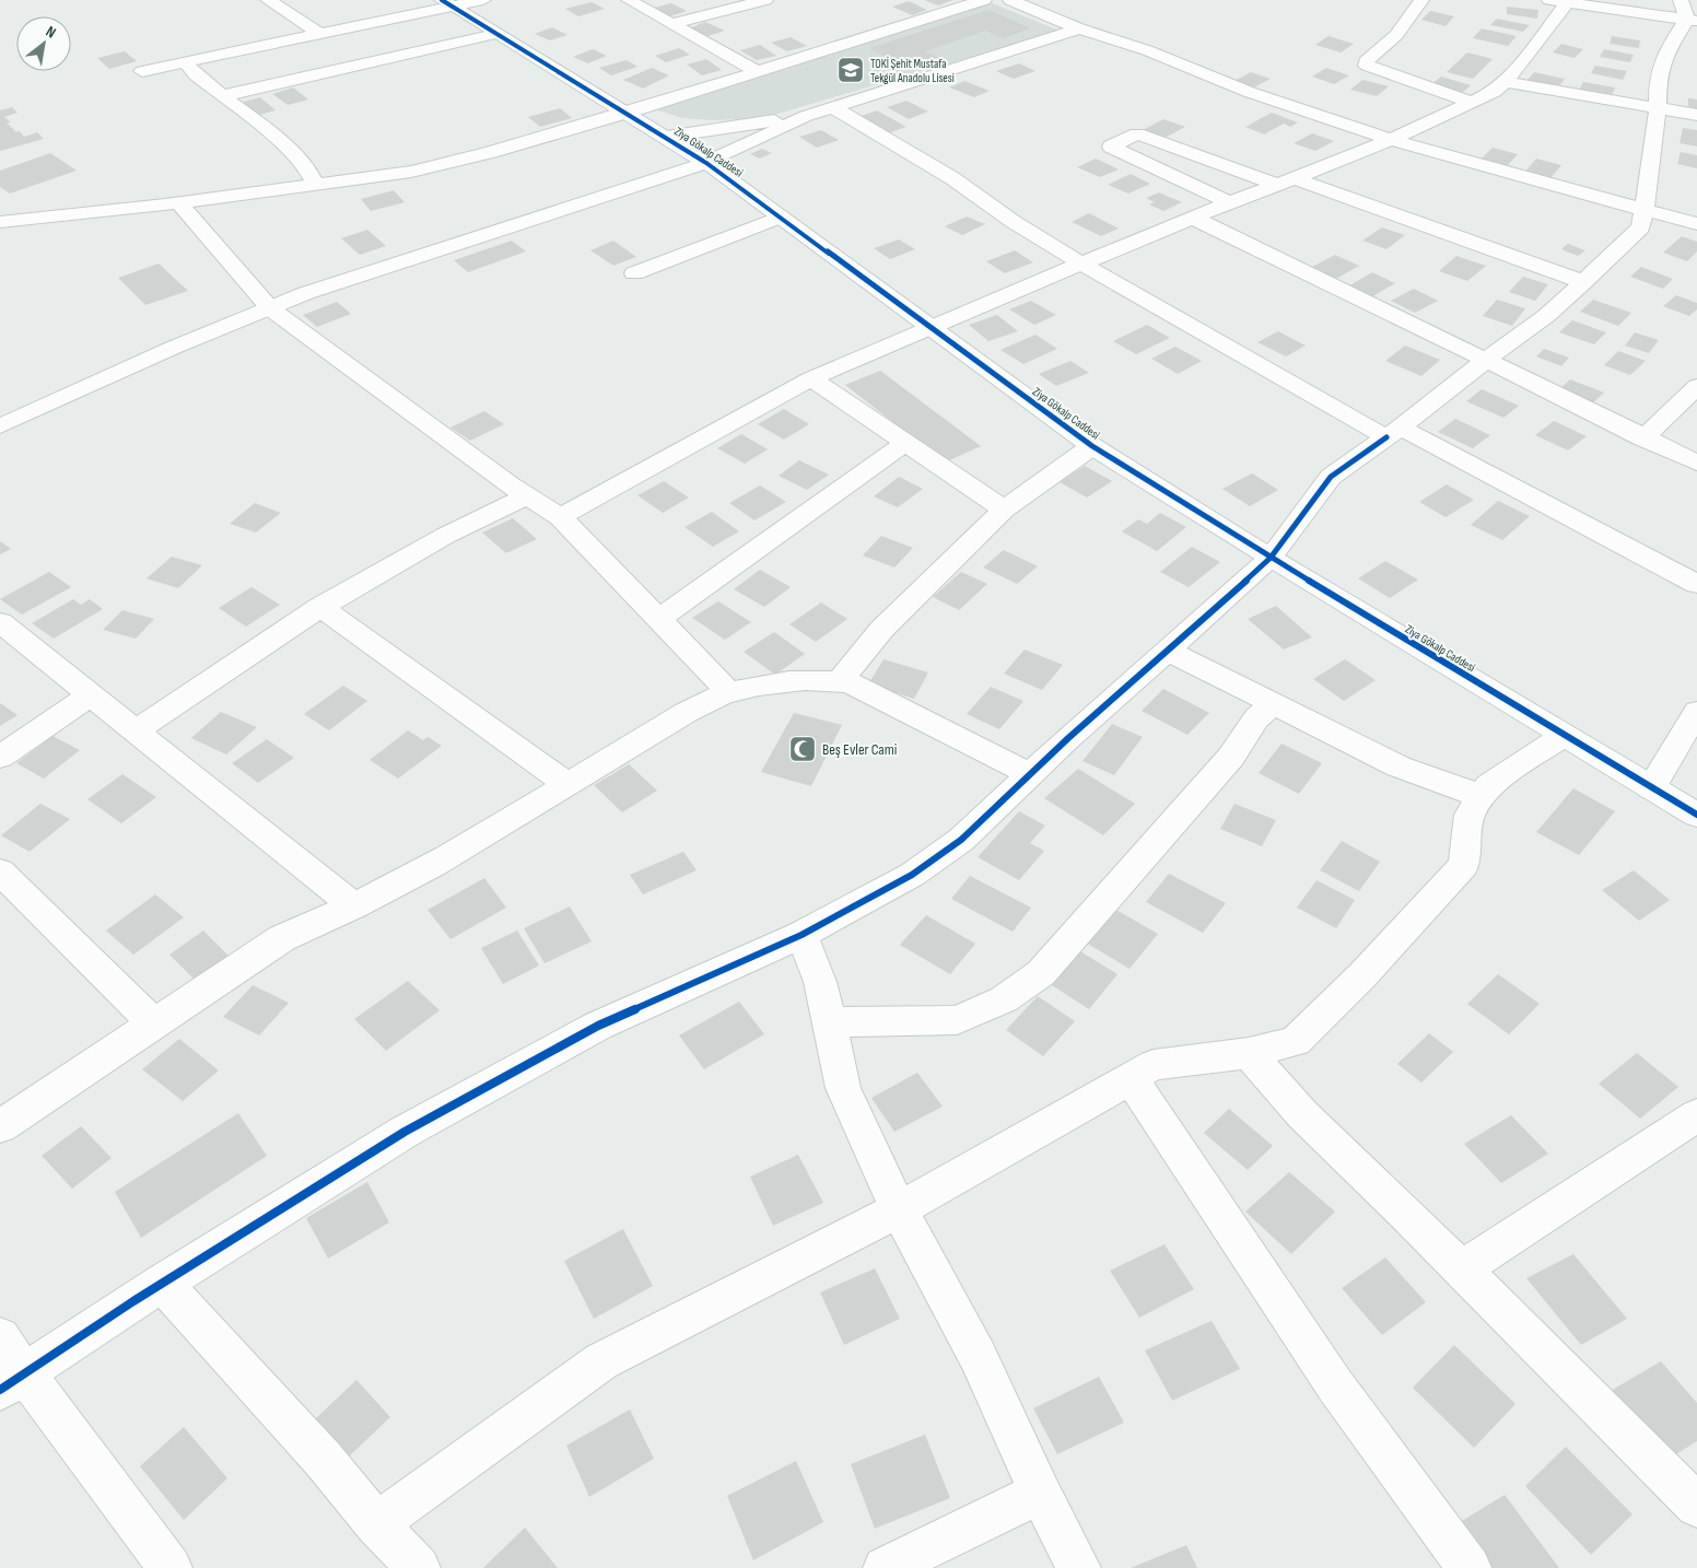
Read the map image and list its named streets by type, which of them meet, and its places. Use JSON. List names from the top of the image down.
{
  "streets": {
    "street": ["Ziya Gökalp Caddesi"]
  },
  "places": {
    "school or university": ["TOKİ Şehit Mustafa Tekgül Anadolu Lisesi"],
    "mosque": ["Beş Evler Cami"]
  },
  "north": "top right"
}
